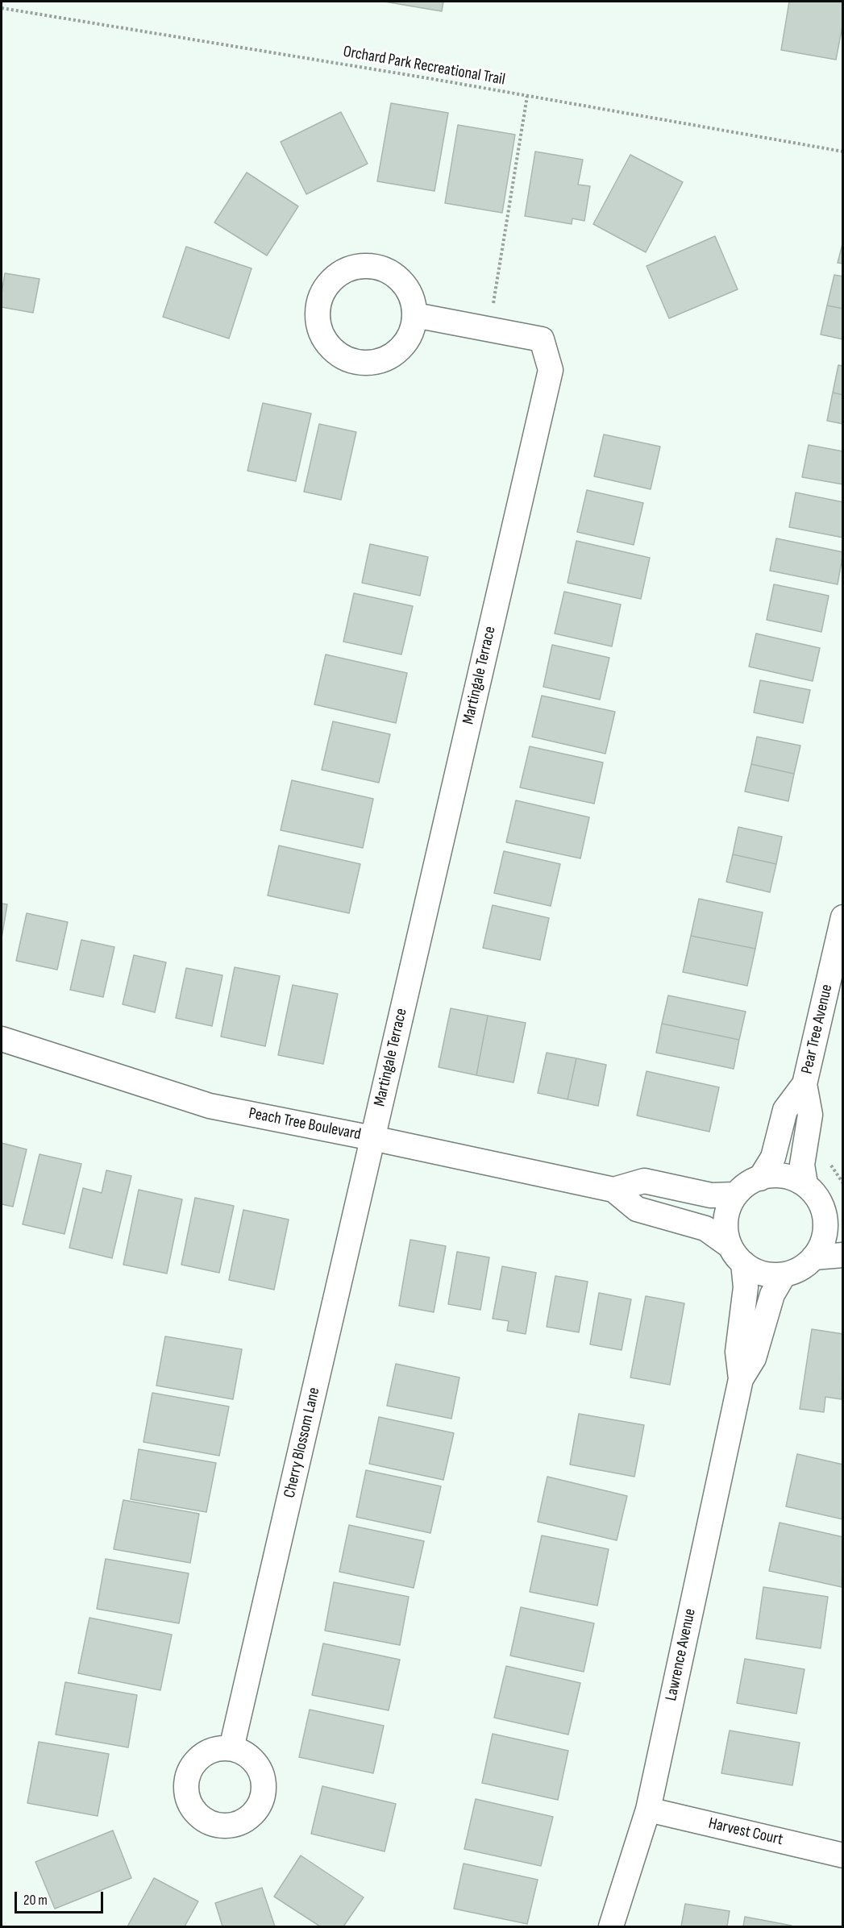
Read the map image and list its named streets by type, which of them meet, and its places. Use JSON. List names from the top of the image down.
{
  "streets": {
    "street": [
      "Martingale Terrace",
      "Pear Tree Avenue",
      "Peach Tree Boulevard",
      "Cherry Blossom Lane",
      "Lawrence Avenue",
      "Harvest Court"
    ],
    "path": ["Orchard Park Recreational Trail"]
  },
  "crossings": [
    ["Martingale Terrace", "Peach Tree Boulevard"],
    ["Martingale Terrace", "Cherry Blossom Lane"],
    ["Pear Tree Avenue", "Peach Tree Boulevard"],
    ["Pear Tree Avenue", "Lawrence Avenue"],
    ["Peach Tree Boulevard", "Cherry Blossom Lane"],
    ["Peach Tree Boulevard", "Lawrence Avenue"],
    ["Lawrence Avenue", "Harvest Court"]
  ],
  "scale_bar": "20 m"
}
